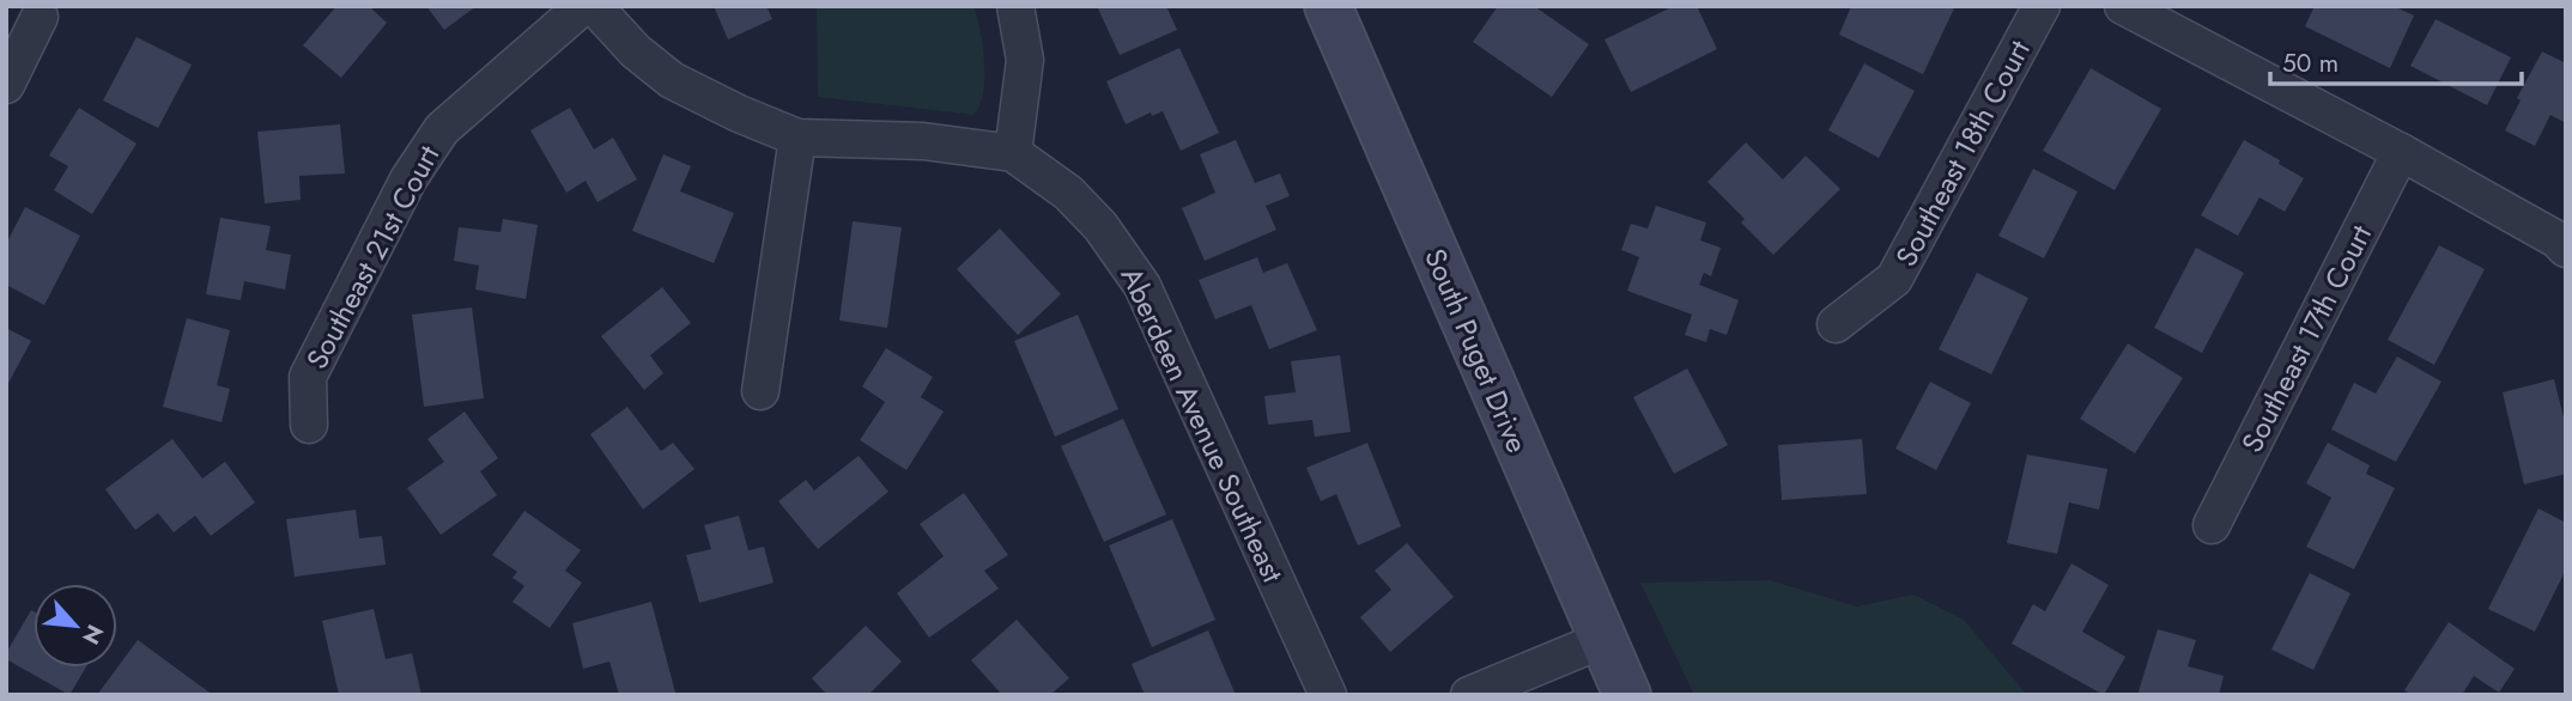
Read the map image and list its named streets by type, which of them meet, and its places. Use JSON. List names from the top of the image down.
{
  "streets": {
    "street": [
      "Southeast 18th Court",
      "Southeast 21st Court",
      "Southeast 17th Court",
      "South Puget Drive",
      "Aberdeen Avenue Southeast"
    ]
  },
  "scale_bar": "50 m",
  "north": "bottom right"
}
